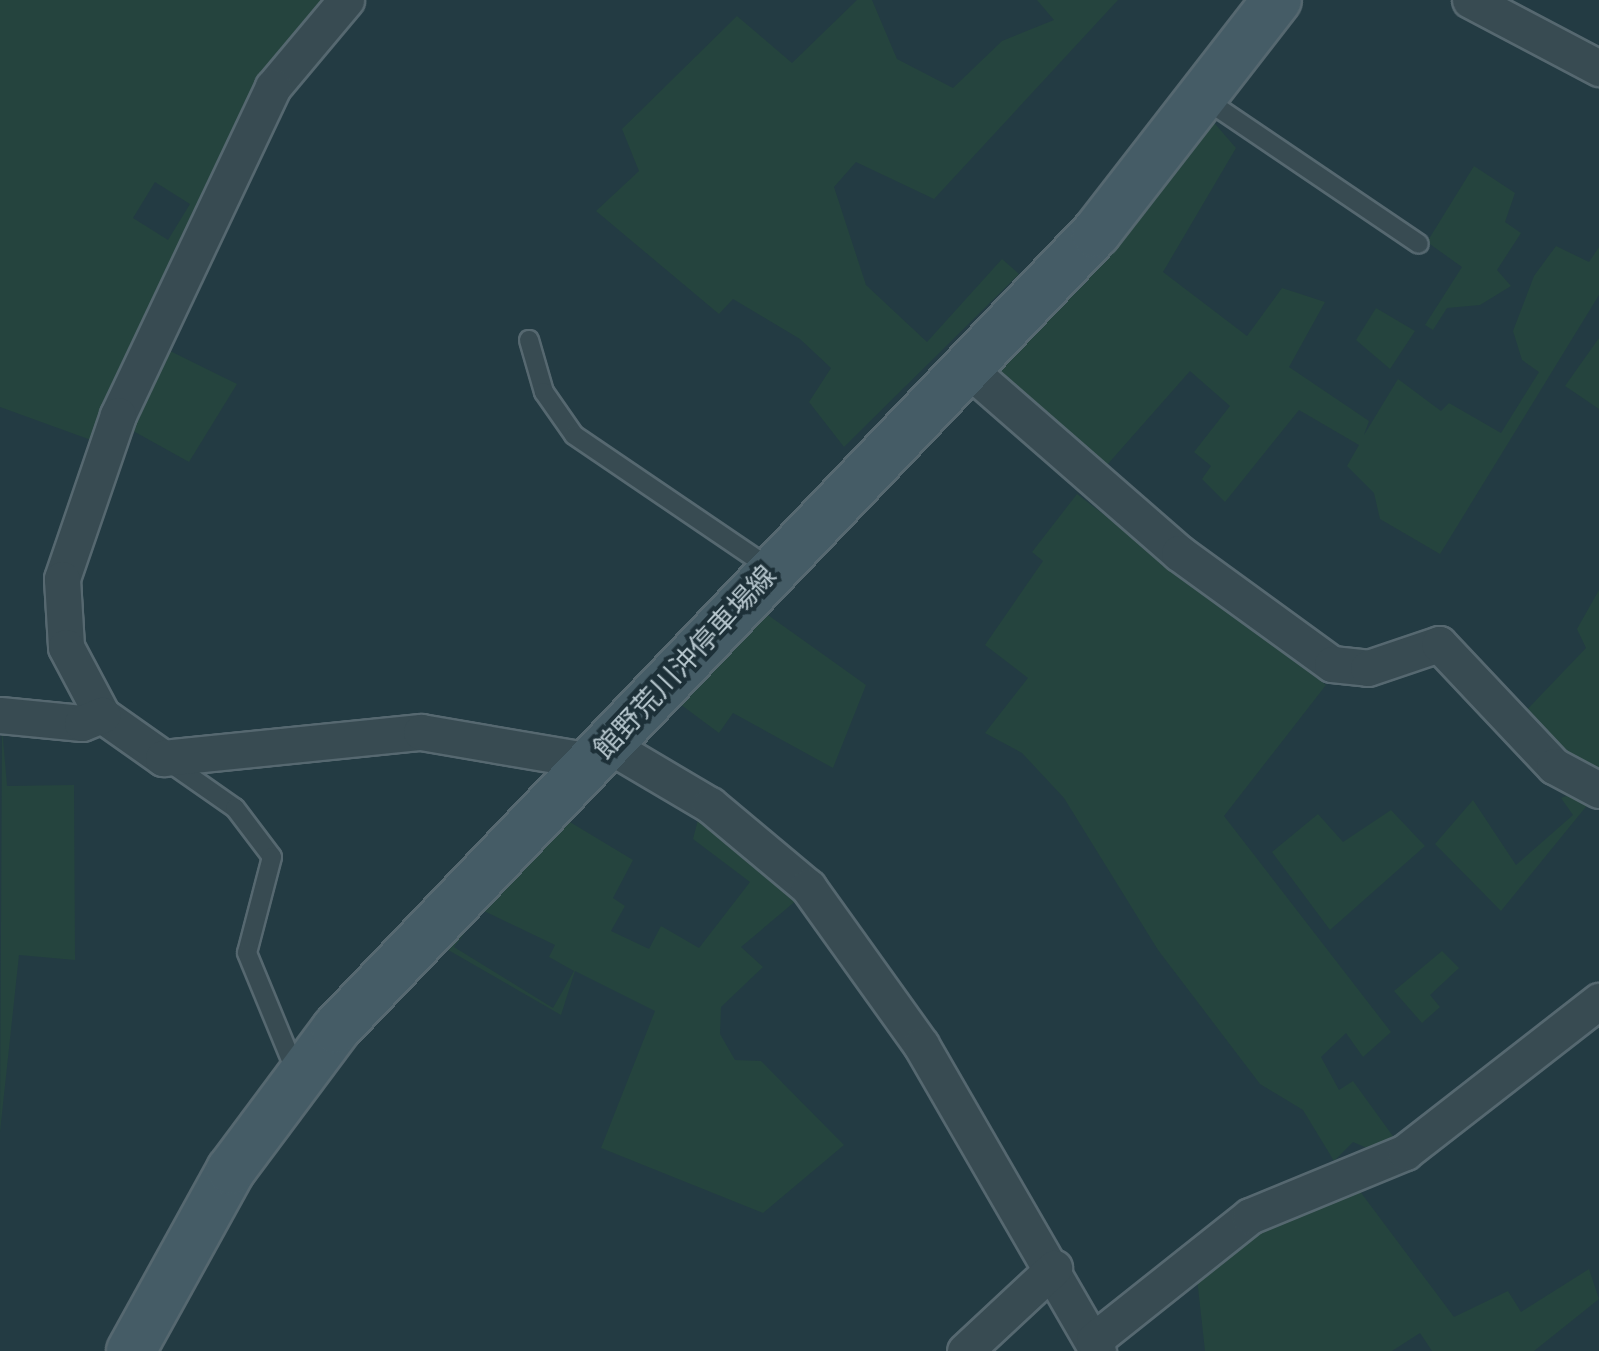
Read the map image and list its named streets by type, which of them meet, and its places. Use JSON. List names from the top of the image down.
{
  "streets": {
    "main road": ["館野荒川沖停車場線"]
  }
}
